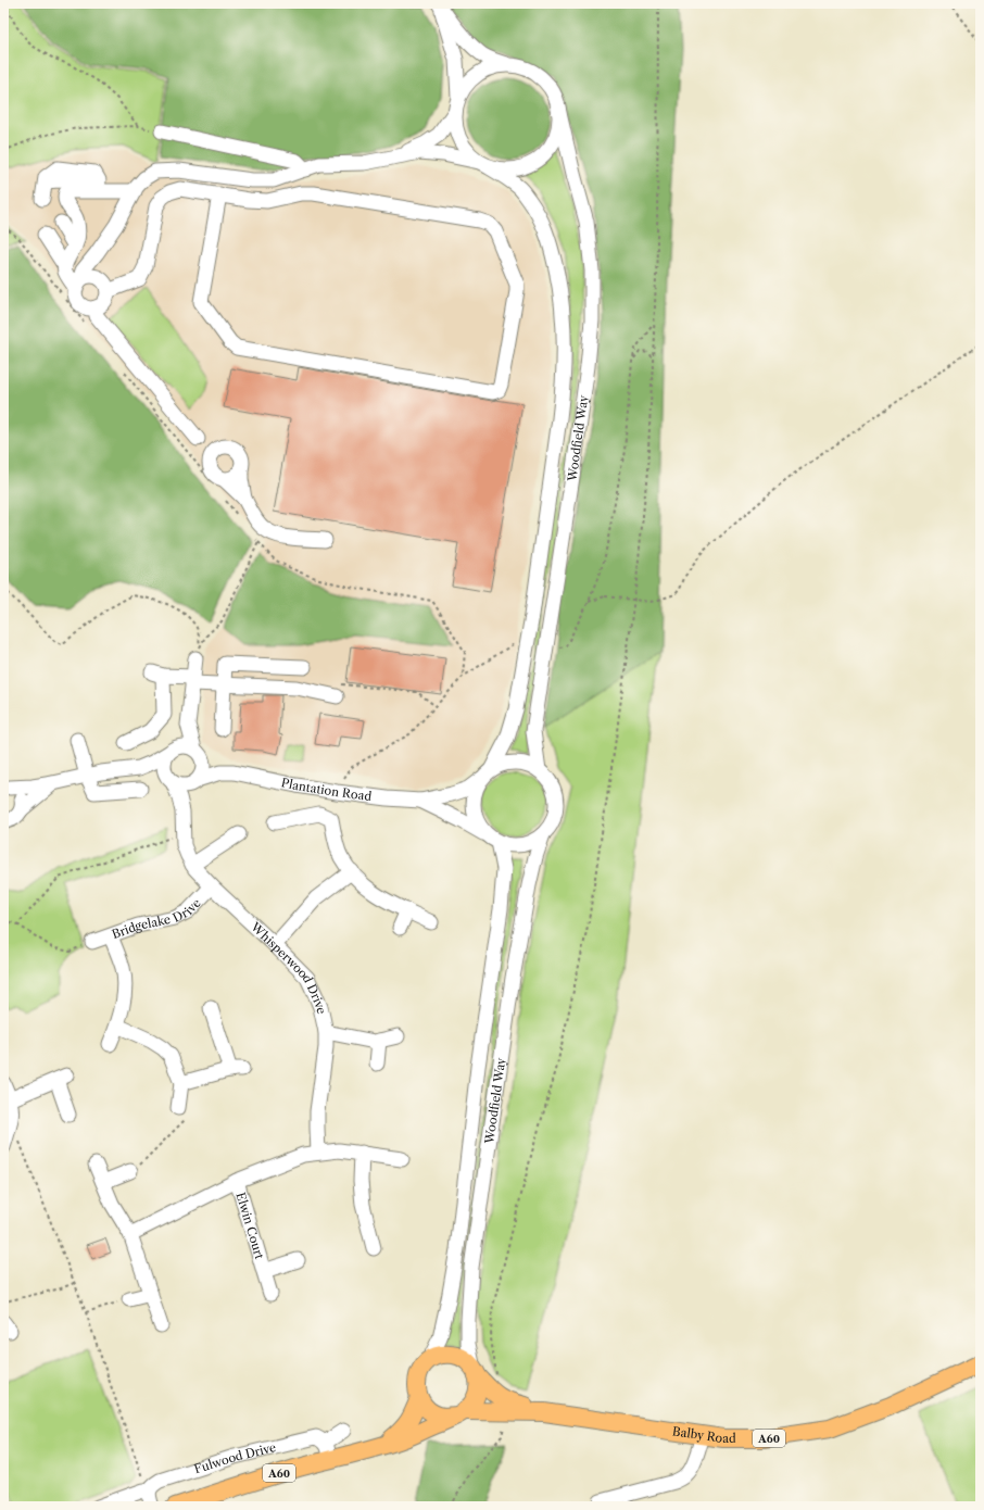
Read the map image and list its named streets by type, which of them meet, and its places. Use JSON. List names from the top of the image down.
{
  "streets": {
    "main road": ["Balby Road", "A60"],
    "street": [
      "Woodfield Way",
      "Plantation Road",
      "Bridgelake Drive",
      "Whisperwood Drive",
      "Elwin Court",
      "Fulwood Drive"
    ]
  },
  "crossings": [
    ["Woodfield Way", "Plantation Road"],
    ["Plantation Road", "Whisperwood Drive"],
    ["Bridgelake Drive", "Whisperwood Drive"]
  ]
}
